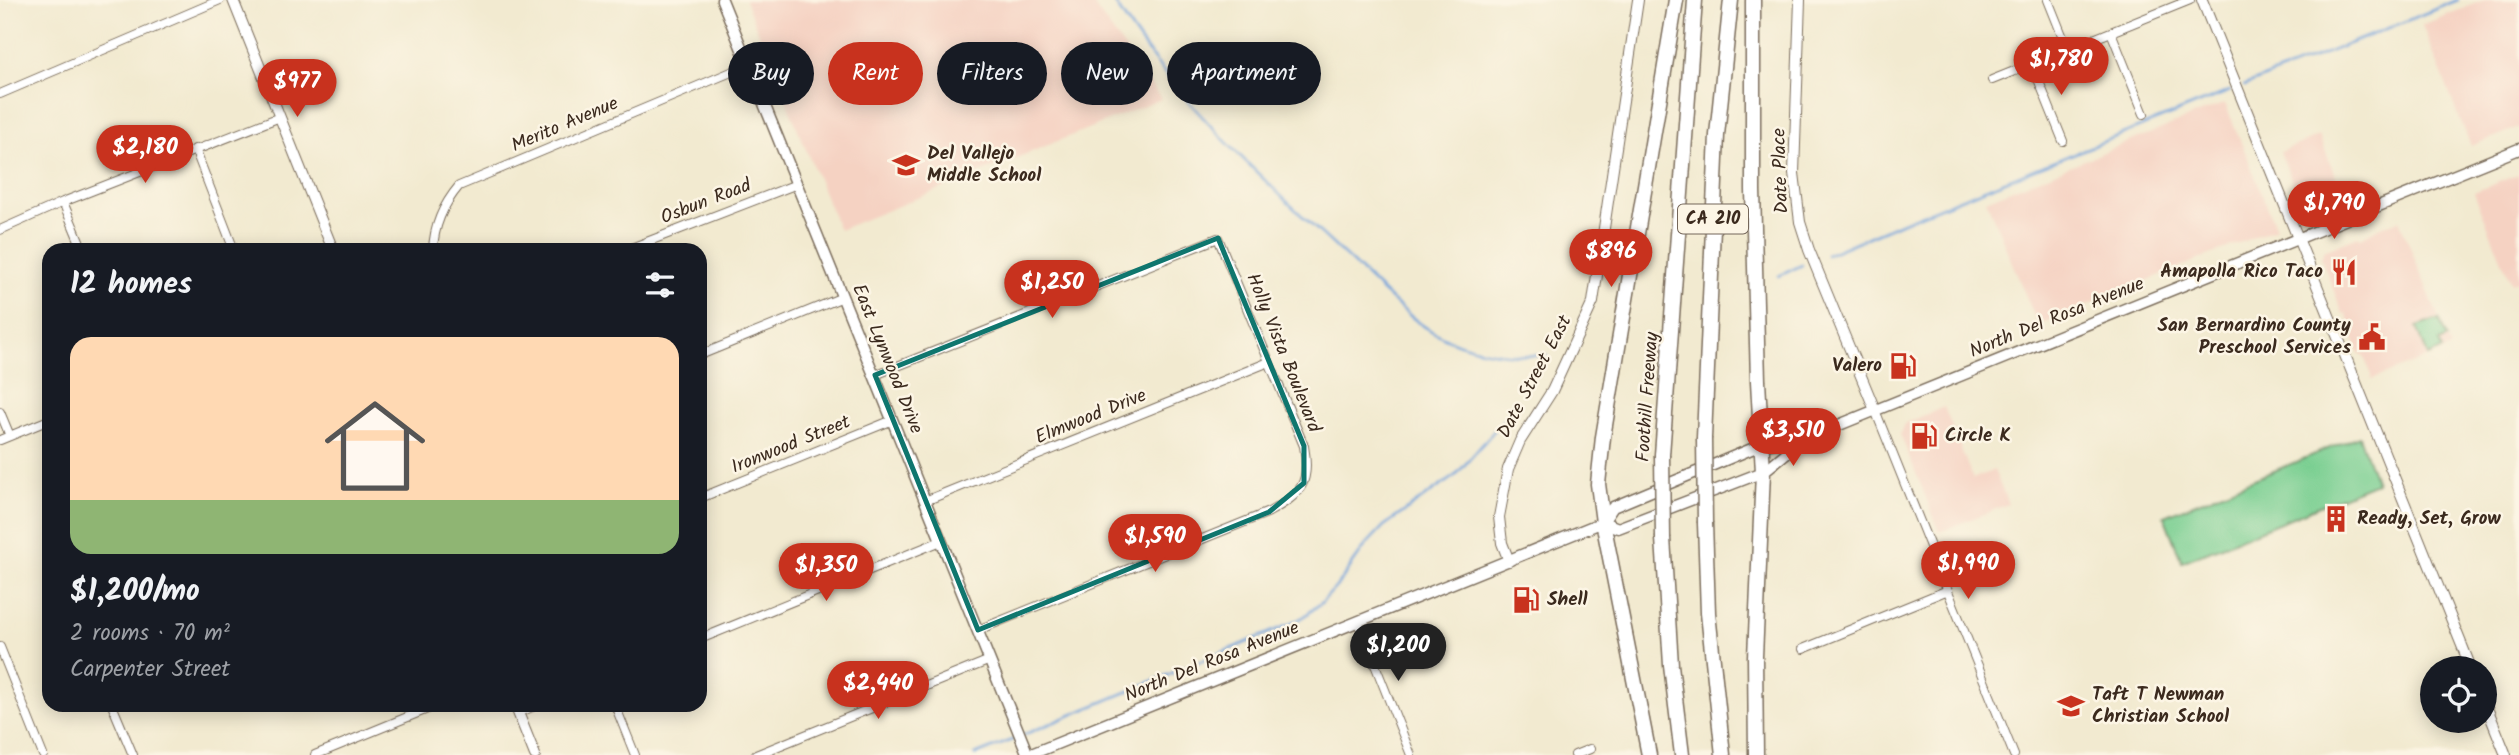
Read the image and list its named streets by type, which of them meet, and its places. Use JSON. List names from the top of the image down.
{
  "streets": {
    "highway": ["CA 210", "Foothill Freeway"],
    "main road": ["North Del Rosa Avenue", "East Lynwood Drive"],
    "street": [
      "Merito Avenue",
      "Date Place",
      "Osbun Road",
      "Holly Vista Boulevard",
      "Date Street East",
      "Elmwood Drive",
      "Ironwood Street"
    ]
  },
  "crossings": [
    ["Date Place", "North Del Rosa Avenue"],
    ["Osbun Road", "East Lynwood Drive"],
    ["North Del Rosa Avenue", "East Lynwood Drive"],
    ["North Del Rosa Avenue", "Date Street East"],
    ["Holly Vista Boulevard", "East Lynwood Drive"],
    ["Holly Vista Boulevard", "Elmwood Drive"],
    ["East Lynwood Drive", "Elmwood Drive"],
    ["East Lynwood Drive", "Ironwood Street"]
  ],
  "places": {
    "school or university": ["Del Vallejo Middle School", "Taft T Newman Christian School"],
    "restaurant": ["Amapolla Rico Taco"],
    "public building": ["San Bernardino County Preschool Services"],
    "fuel station": ["Valero", "Circle K", "Shell"],
    "building": ["Ready, Set, Grow"]
  },
  "page": {
    "price": [
      "$1,780",
      "$977",
      "$2,180",
      "$1,790",
      "$896",
      "$1,250",
      "$3,510",
      "$1,590",
      "$1,990",
      "$1,350",
      "$1,200",
      "$2,440"
    ],
    "chip": [
      "Buy",
      "Rent",
      "Filters",
      "New",
      "Apartment"
    ],
    "heading": "12 homes",
    "list": [
      {
        "name": "$1,200/mo",
        "note": "2 rooms · 70 m² · Carpenter Street"
      }
    ]
  }
}
